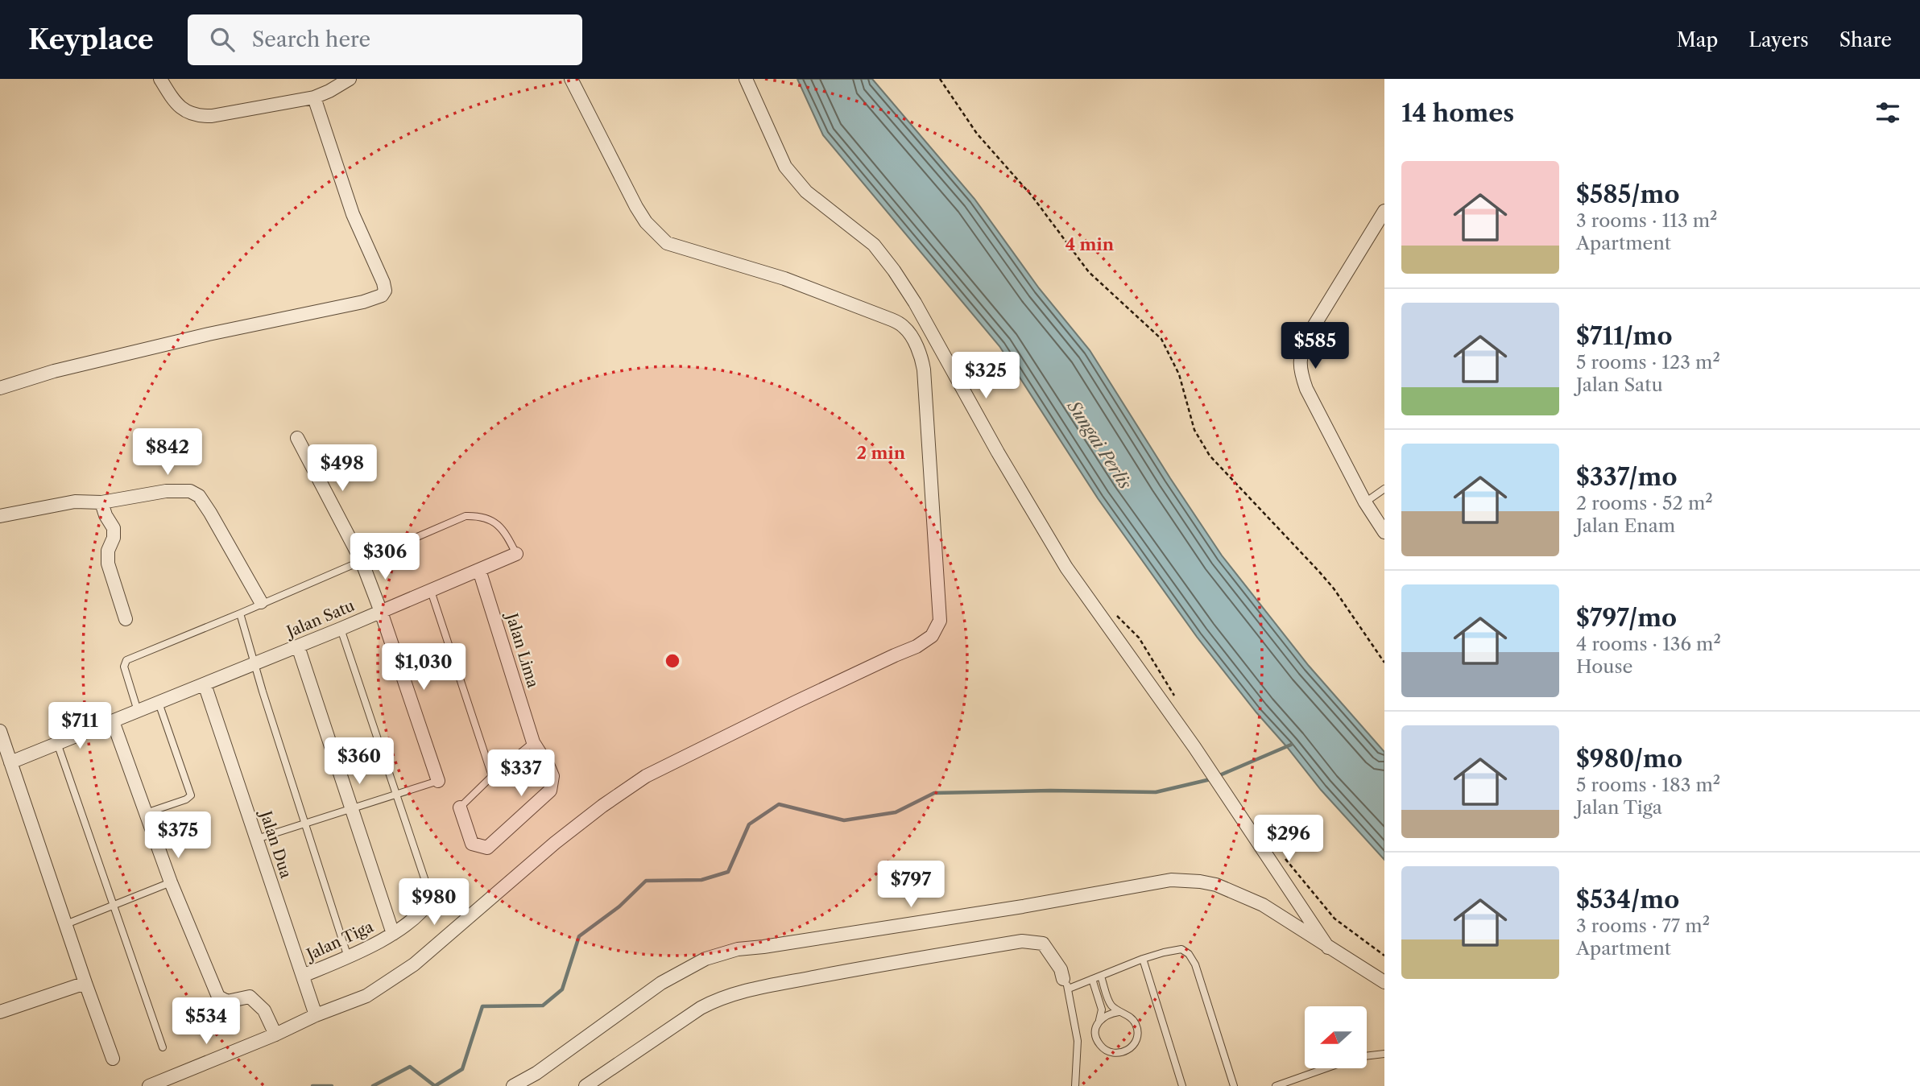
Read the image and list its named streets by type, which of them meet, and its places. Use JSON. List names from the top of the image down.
{
  "streets": {
    "street": [
      "Jalan Satu",
      "Jalan Lima",
      "Jalan Dua",
      "Jalan Tiga"
    ]
  },
  "crossings": [
    ["Jalan Satu", "Jalan Lima"],
    ["Jalan Satu", "Jalan Dua"],
    ["Jalan Satu", "Jalan Tiga"],
    ["Jalan Dua", "Jalan Tiga"]
  ],
  "water": ["Sungai Perlis"],
  "north": "left",
  "page": {
    "header": "Keyplace",
    "search": "Search here",
    "nav": ["Map", "Layers", "Share"],
    "heading": "14 homes",
    "list": [
      {
        "name": "$585/mo",
        "note": "3 rooms · 113 m² · Apartment"
      },
      {
        "name": "$711/mo",
        "note": "5 rooms · 123 m² · Jalan Satu"
      },
      {
        "name": "$337/mo",
        "note": "2 rooms · 52 m² · Jalan Enam"
      },
      {
        "name": "$797/mo",
        "note": "4 rooms · 136 m² · House"
      },
      {
        "name": "$980/mo",
        "note": "5 rooms · 183 m² · Jalan Tiga"
      },
      {
        "name": "$534/mo",
        "note": "3 rooms · 77 m² · Apartment"
      }
    ],
    "price": [
      "$585",
      "$325",
      "$842",
      "$498",
      "$306",
      "$1,030",
      "$711",
      "$360",
      "$337",
      "$375",
      "$296",
      "$797",
      "$980",
      "$534"
    ]
  },
  "rings": ["4 min", "2 min"]
}
